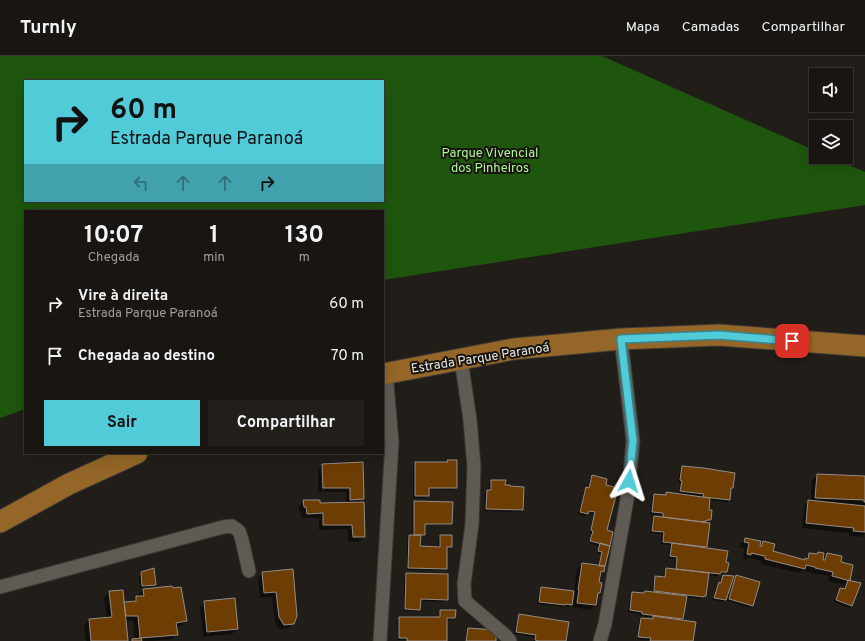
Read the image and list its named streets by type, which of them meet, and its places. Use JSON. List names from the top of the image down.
{
  "streets": {
    "main road": ["Estrada Parque Paranoá"]
  },
  "parks": ["Parque Vivencial dos Pinheiros"],
  "page": {
    "header": "Turnly",
    "nav": ["Mapa", "Camadas", "Compartilhar"],
    "turn": ["60 m", "Estrada Parque Paranoá"],
    "eta": [
      "10:07",
      "Chegada",
      "1",
      "min",
      "130",
      "m"
    ],
    "list": [
      {
        "name": "Vire à direita",
        "note": "Estrada Parque Paranoá",
        "value": "60 m"
      },
      {
        "name": "Chegada ao destino",
        "value": "70 m"
      }
    ],
    "buttons": ["Sair", "Compartilhar"]
  }
}
